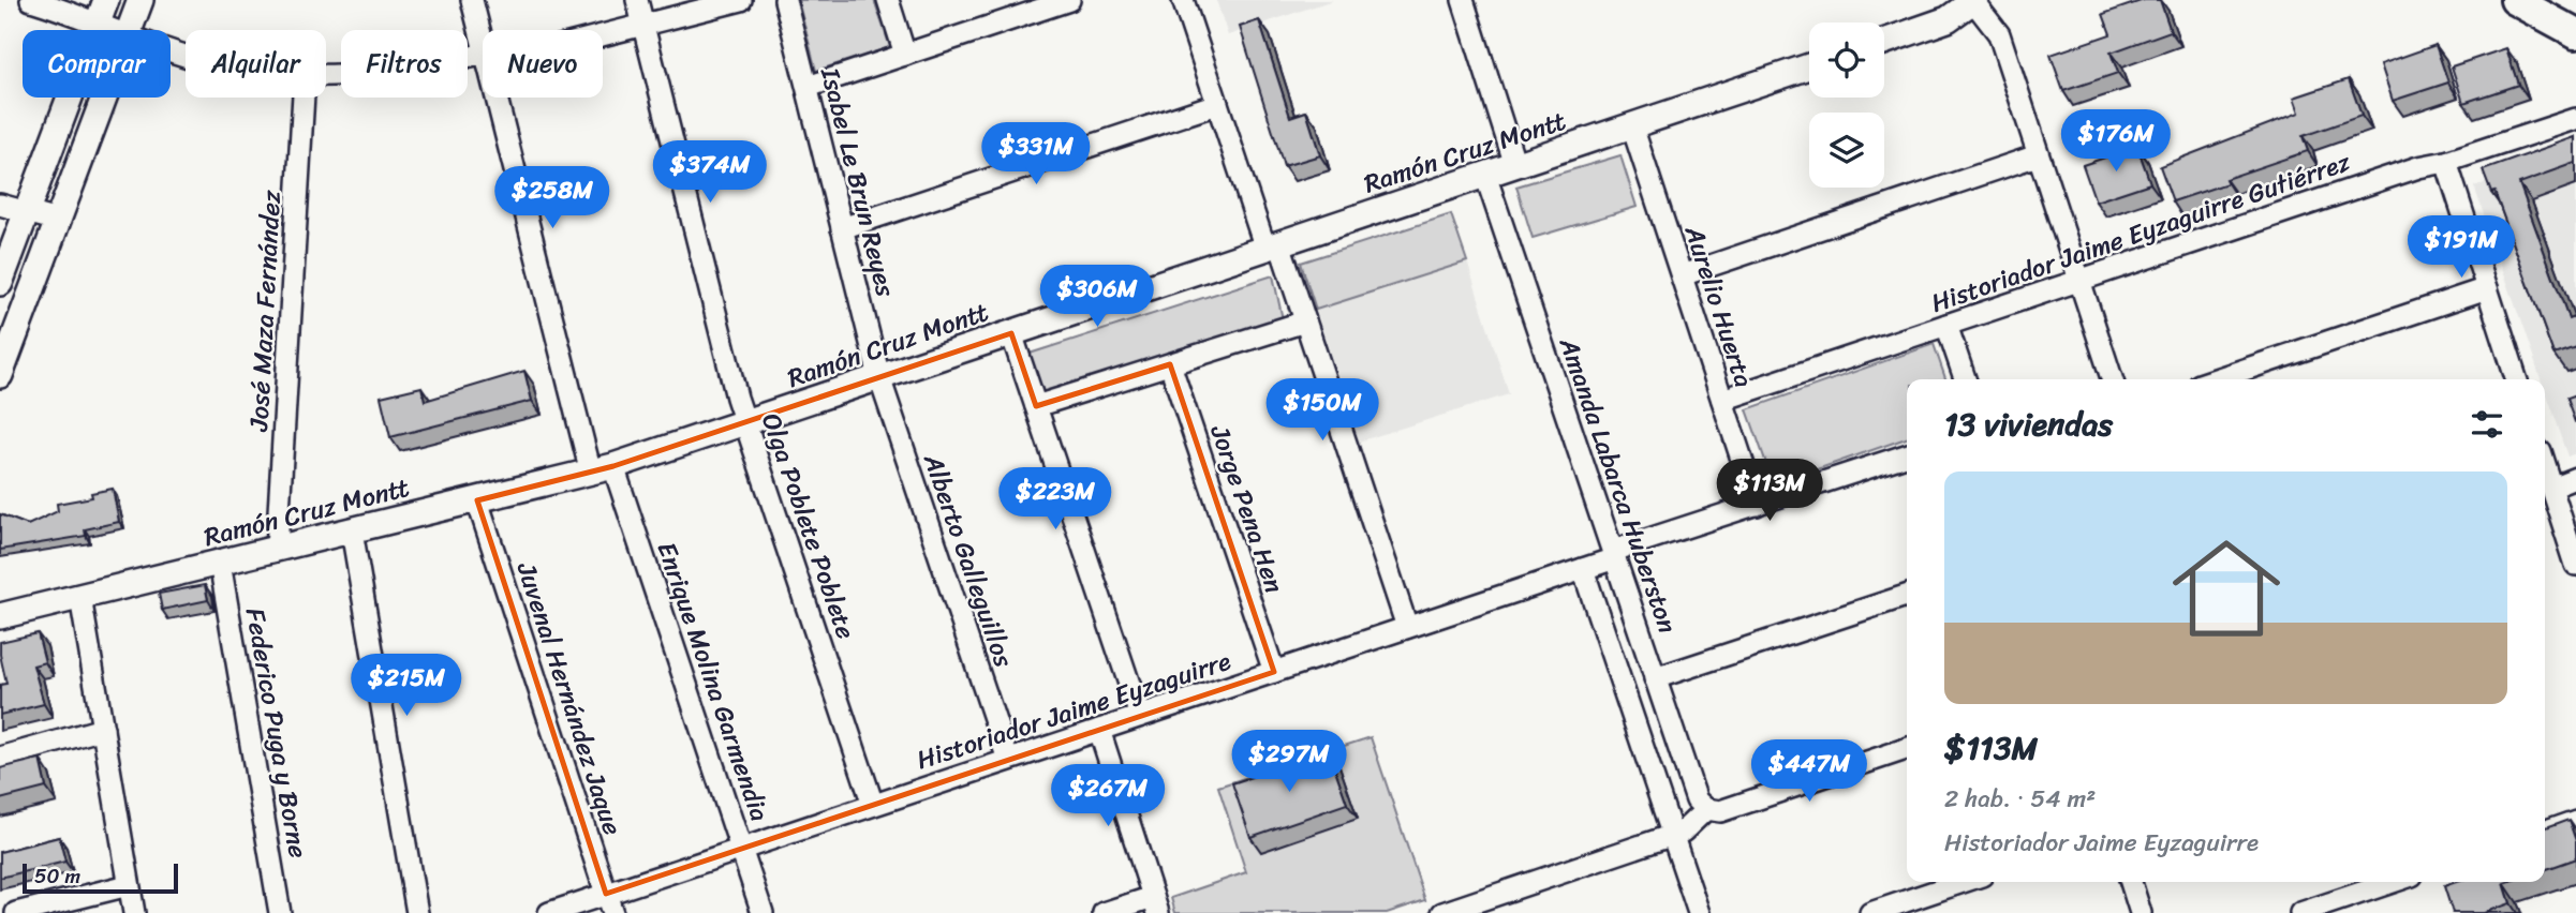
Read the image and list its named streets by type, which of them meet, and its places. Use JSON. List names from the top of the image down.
{
  "streets": {
    "street": [
      "Ramón Cruz Montt",
      "Isabel Le Brun Reyes",
      "Historiador Jaime Eyzaguirre Gutiérrez",
      "Aurelio Huerta",
      "José Maza Fernández",
      "Amanda Labarca Huberston",
      "Jorge Pena Hen",
      "Olga Poblete Poblete",
      "Alberto Galleguillos",
      "Enrique Molina Garmendia",
      "Juvenal Hernández Jaque",
      "Historiador Jaime Eyzaguirre",
      "Federico Puga y Borne"
    ]
  },
  "crossings": [
    ["Ramón Cruz Montt", "Isabel Le Brun Reyes"],
    ["Ramón Cruz Montt", "Aurelio Huerta"],
    ["Ramón Cruz Montt", "José Maza Fernández"],
    ["Ramón Cruz Montt", "Amanda Labarca Huberston"],
    ["Ramón Cruz Montt", "Olga Poblete Poblete"],
    ["Ramón Cruz Montt", "Alberto Galleguillos"],
    ["Ramón Cruz Montt", "Enrique Molina Garmendia"],
    ["Ramón Cruz Montt", "Juvenal Hernández Jaque"],
    ["Ramón Cruz Montt", "Federico Puga y Borne"],
    ["Isabel Le Brun Reyes", "Alberto Galleguillos"],
    ["Historiador Jaime Eyzaguirre Gutiérrez", "Aurelio Huerta"],
    ["Aurelio Huerta", "Historiador Jaime Eyzaguirre"],
    ["Amanda Labarca Huberston", "Historiador Jaime Eyzaguirre"],
    ["Jorge Pena Hen", "Historiador Jaime Eyzaguirre"],
    ["Olga Poblete Poblete", "Historiador Jaime Eyzaguirre"],
    ["Alberto Galleguillos", "Historiador Jaime Eyzaguirre"],
    ["Enrique Molina Garmendia", "Historiador Jaime Eyzaguirre"],
    ["Juvenal Hernández Jaque", "Historiador Jaime Eyzaguirre"]
  ],
  "scale_bar": "50 m",
  "page": {
    "chip": [
      "Comprar",
      "Alquilar",
      "Filtros",
      "Nuevo"
    ],
    "price": [
      "$176M",
      "$331M",
      "$374M",
      "$258M",
      "$191M",
      "$306M",
      "$150M",
      "$113M",
      "$223M",
      "$215M",
      "$297M",
      "$447M",
      "$267M"
    ],
    "heading": "13 viviendas",
    "list": [
      {
        "name": "$113M",
        "note": "2 hab. · 54 m² · Historiador Jaime Eyzaguirre"
      }
    ],
    "scale": "50 m"
  }
}
